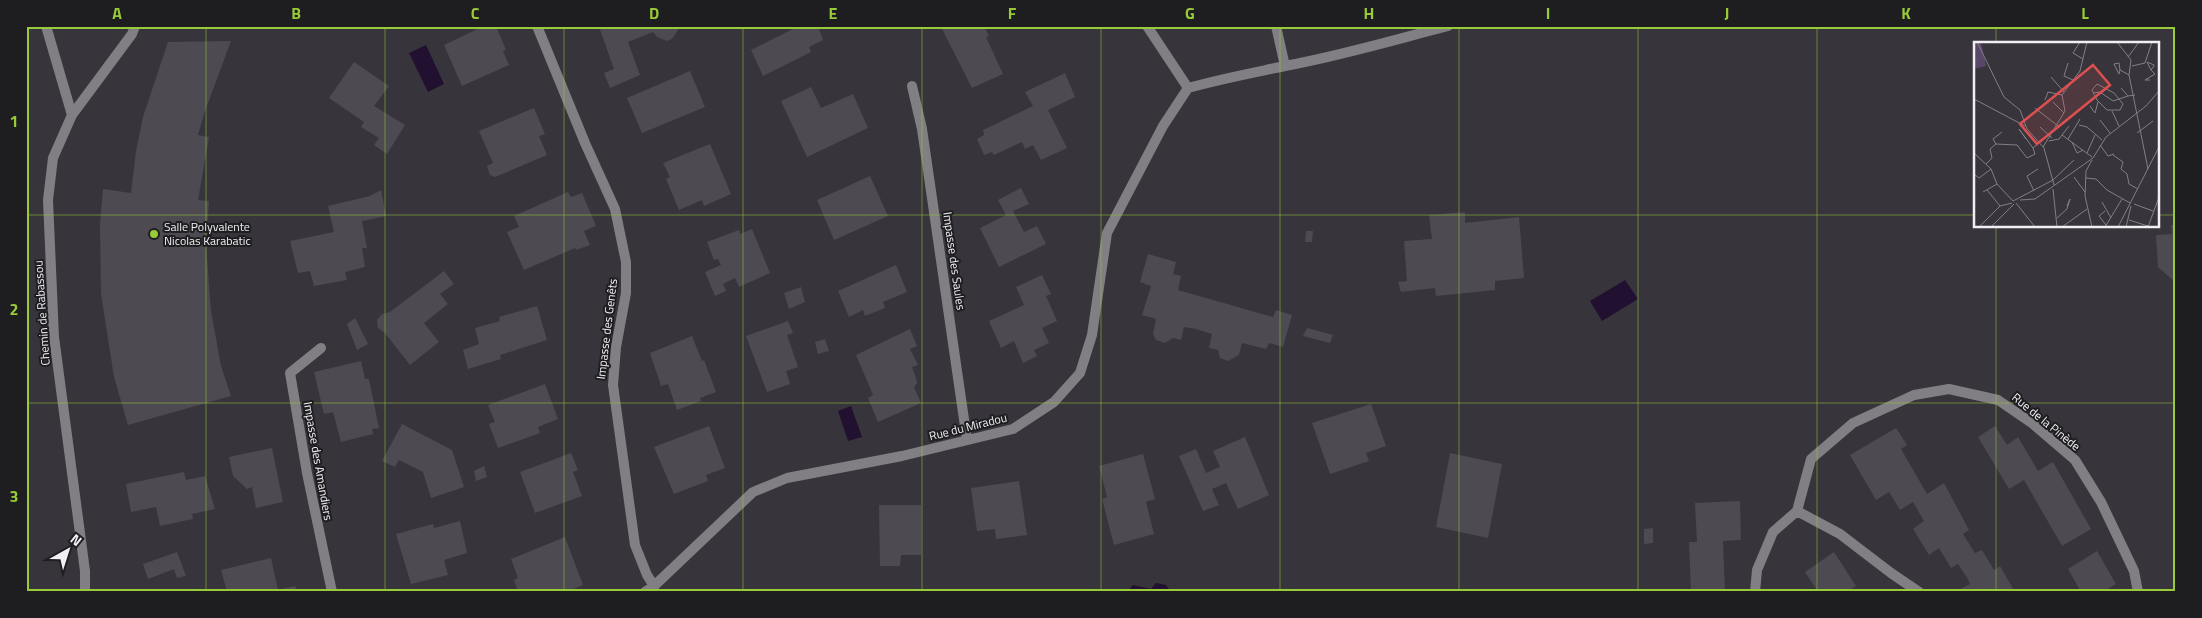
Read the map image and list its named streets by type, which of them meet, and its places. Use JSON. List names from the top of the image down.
{
  "streets": {
    "street": [
      "Impasse des Saules",
      "Chemin de Rabassou",
      "Impasse des Genêts",
      "Rue de la Pinède",
      "Rue du Miradou",
      "Impasse des Amandiers"
    ]
  },
  "crossings": [
    ["Impasse des Saules", "Rue du Miradou"],
    ["Impasse des Genêts", "Rue du Miradou"]
  ],
  "places": ["Salle Polyvalente Nicolas Karabatic"],
  "north": "top right",
  "grid": {
    "columns": [
      "A",
      "B",
      "C",
      "D",
      "E",
      "F",
      "G",
      "H",
      "I",
      "J",
      "K",
      "L"
    ],
    "rows": ["1", "2", "3"]
  }
}
